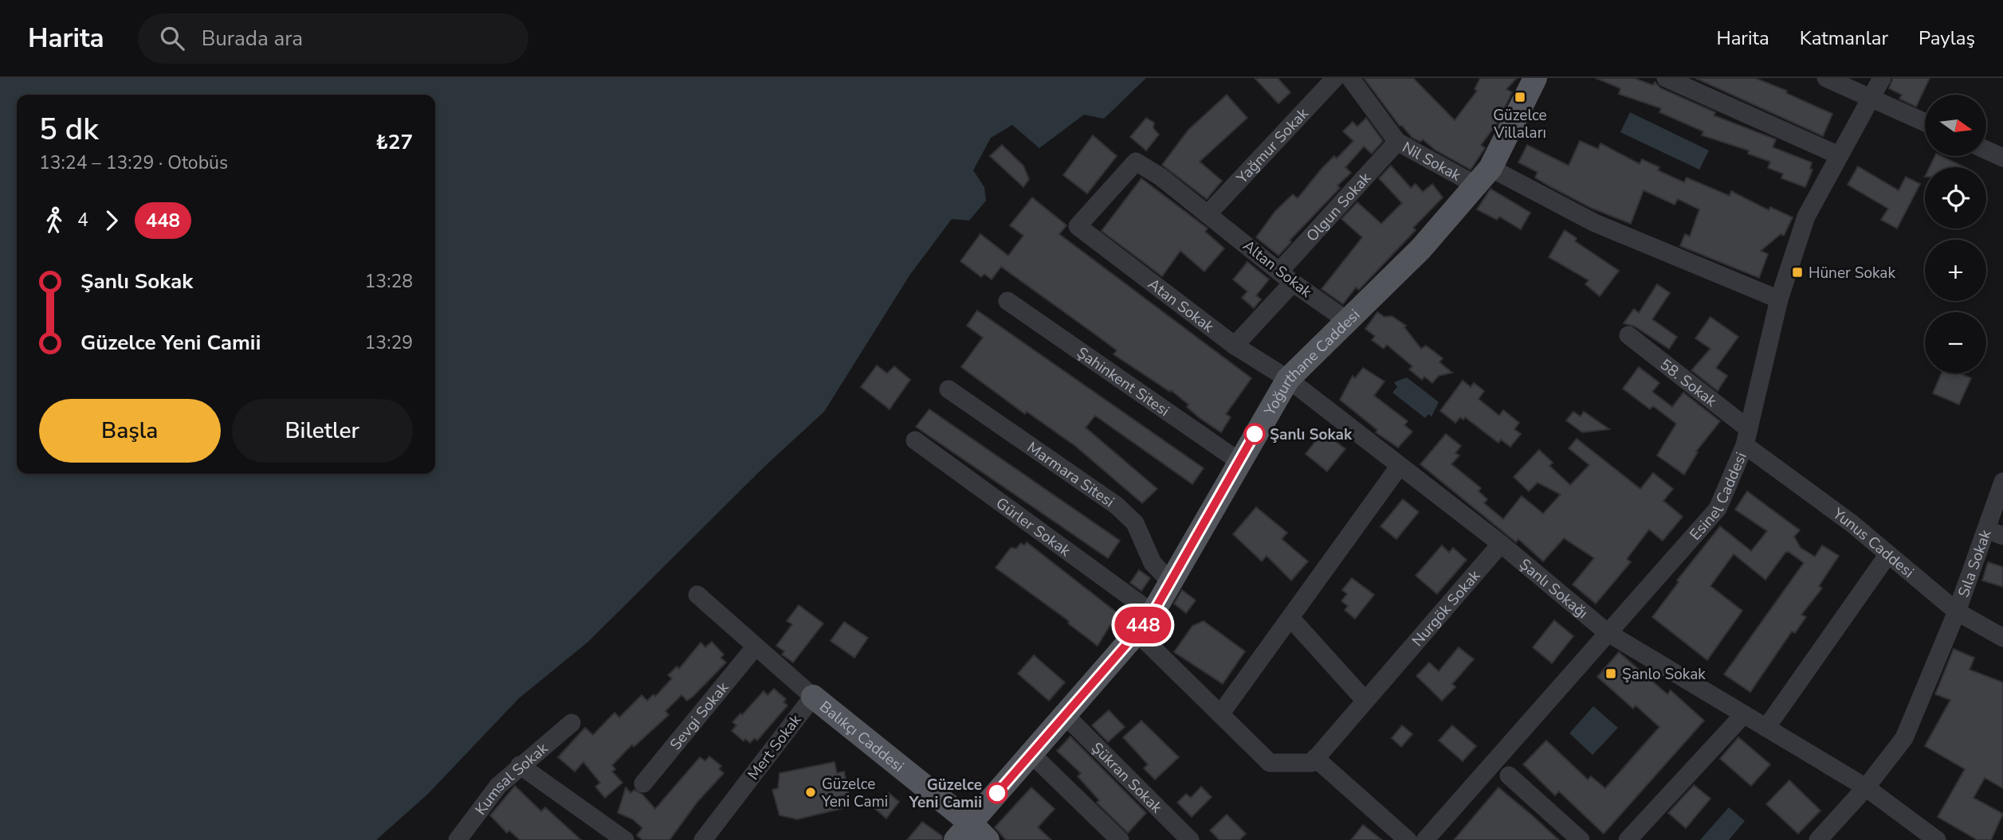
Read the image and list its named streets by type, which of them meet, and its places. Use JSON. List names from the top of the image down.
{
  "streets": {
    "main road": ["Yoğurthane Caddesi", "Balıkçı Caddesi"],
    "street": [
      "Yağmur Sokak",
      "Nil Sokak",
      "Olgun Sokak",
      "Altan Sokak",
      "Atan Sokak",
      "Şahinkent Sitesi",
      "58. Sokak",
      "Marmara Sitesi",
      "Esinel Caddesi",
      "Gürler Sokak",
      "Yunus Caddesi",
      "Sıla Sokak",
      "Şanlı Sokağı",
      "Nurgök Sokak",
      "Sevgi Sokak",
      "Mert Sokak",
      "Şükran Sokak",
      "Kumsal Sokak"
    ]
  },
  "crossings": [
    ["Yağmur Sokak", "Altan Sokak"],
    ["Nil Sokak", "Olgun Sokak"],
    ["Nil Sokak", "Yoğurthane Caddesi"],
    ["Olgun Sokak", "Altan Sokak"],
    ["Olgun Sokak", "Atan Sokak"],
    ["Altan Sokak", "Atan Sokak"],
    ["Altan Sokak", "Yoğurthane Caddesi"],
    ["Atan Sokak", "Yoğurthane Caddesi"],
    ["Atan Sokak", "Şanlı Sokağı"],
    ["Yoğurthane Caddesi", "Şahinkent Sitesi"],
    ["Yoğurthane Caddesi", "Marmara Sitesi"],
    ["Yoğurthane Caddesi", "Gürler Sokak"],
    ["Yoğurthane Caddesi", "Balıkçı Caddesi"],
    ["Yoğurthane Caddesi", "Şükran Sokak"],
    ["58. Sokak", "Esinel Caddesi"],
    ["58. Sokak", "Yunus Caddesi"],
    ["Esinel Caddesi", "Yunus Caddesi"],
    ["Esinel Caddesi", "Şanlı Sokağı"],
    ["Gürler Sokak", "Nurgök Sokak"],
    ["Yunus Caddesi", "Sıla Sokak"],
    ["Sıla Sokak", "Şanlı Sokağı"],
    ["Şanlı Sokağı", "Nurgök Sokak"],
    ["Balıkçı Caddesi", "Mert Sokak"]
  ],
  "places": {
    "transit": ["Güzelce Villaları", "Hüner Sokak", "Şanlo Sokak"],
    "other": ["Şanlı Sokak", "Güzelce Yeni Cami", "Güzelce Yeni Camii"]
  },
  "lines": ["bus line 448"],
  "north": "right",
  "page": {
    "header": "Harita",
    "search": "Burada ara",
    "nav": ["Harita", "Katmanlar", "Paylaş"],
    "on_map": "448",
    "map_buttons": ["+", "−"],
    "heading": ["5 dk", "13:24 – 13:29 · Otobüs", "₺27"],
    "legs": ["4", "448"],
    "list": [
      {
        "name": "Şanlı Sokak",
        "value": "13:28"
      },
      {
        "name": "Güzelce Yeni Camii",
        "value": "13:29"
      }
    ],
    "buttons": ["Başla", "Biletler"]
  }
}
